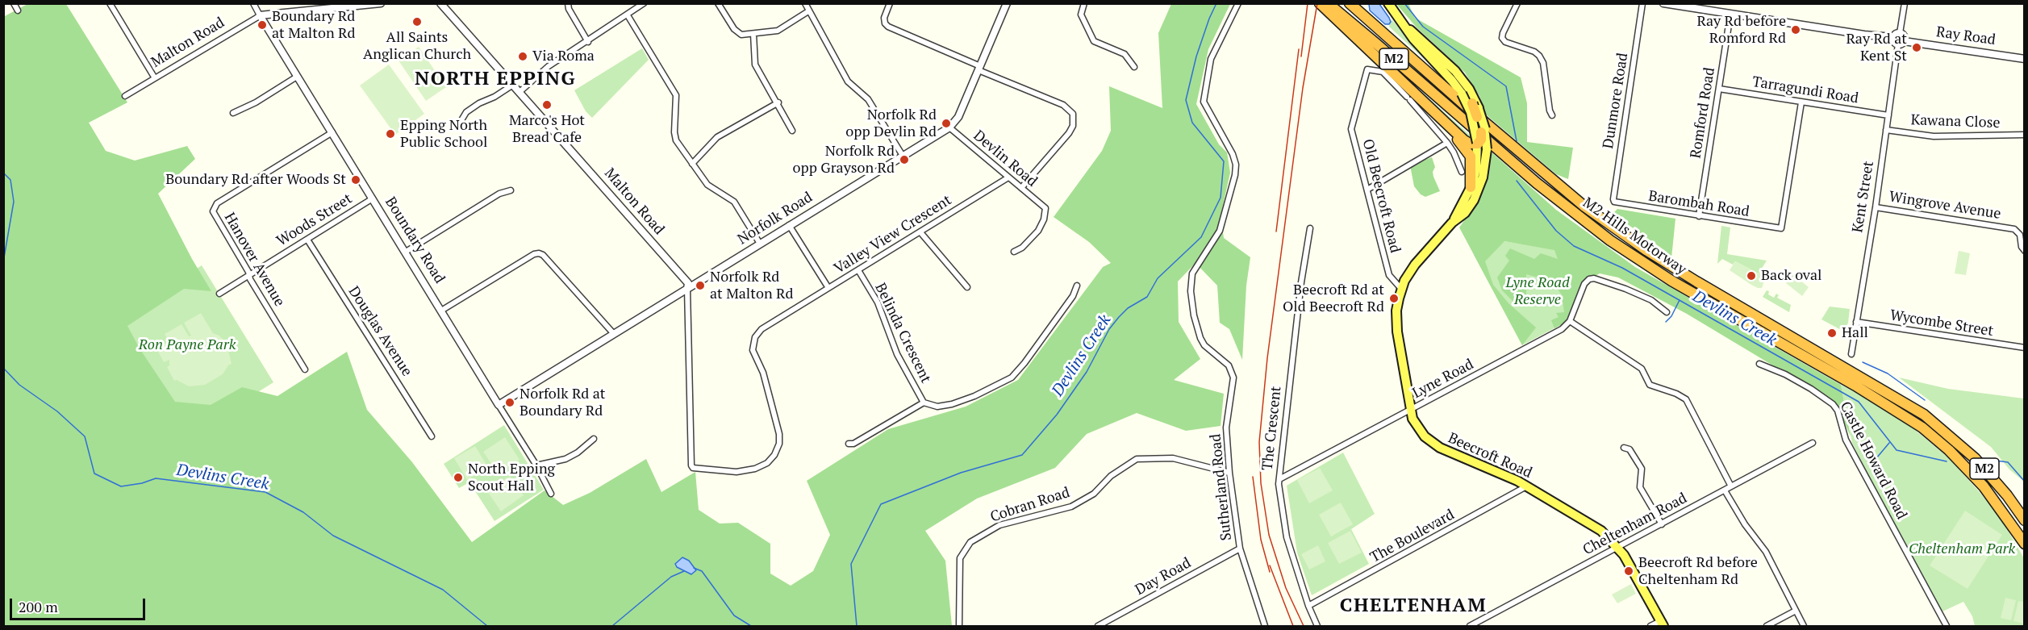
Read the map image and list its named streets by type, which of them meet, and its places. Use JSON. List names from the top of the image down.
{
  "streets": {
    "highway": ["M2", "M2 Hills Motorway"],
    "main road": ["Beecroft Road"],
    "street": [
      "Ray Road",
      "Malton Road",
      "Tarragundi Road",
      "Dunmore Road",
      "Romford Road",
      "Kawana Close",
      "Devlin Road",
      "Old Beecroft Road",
      "Kent Street",
      "Barombah Road",
      "Wingrove Avenue",
      "Norfolk Road",
      "Woods Street",
      "Valley View Crescent",
      "Boundary Road",
      "Hanover Avenue",
      "Wycombe Street",
      "Douglas Avenue",
      "Belinda Crescent",
      "Lyne Road",
      "The Crescent",
      "Castle Howard Road",
      "Sutherland Road",
      "Cobran Road",
      "Cheltenham Road",
      "The Boulevard",
      "Day Road"
    ]
  },
  "crossings": [
    ["Ray Road", "Kent Street"],
    ["Malton Road", "Norfolk Road"],
    ["Malton Road", "Valley View Crescent"],
    ["Malton Road", "Boundary Road"],
    ["M2", "Beecroft Road"],
    ["Tarragundi Road", "Romford Road"],
    ["Tarragundi Road", "Kent Street"],
    ["Tarragundi Road", "Barombah Road"],
    ["Dunmore Road", "Barombah Road"],
    ["Romford Road", "Barombah Road"],
    ["Kawana Close", "Kent Street"],
    ["Devlin Road", "Norfolk Road"],
    ["Devlin Road", "Valley View Crescent"],
    ["Old Beecroft Road", "Beecroft Road"],
    ["Kent Street", "Wingrove Avenue"],
    ["Kent Street", "Wycombe Street"],
    ["Norfolk Road", "Valley View Crescent"],
    ["Norfolk Road", "Boundary Road"],
    ["Woods Street", "Boundary Road"],
    ["Woods Street", "Hanover Avenue"],
    ["Woods Street", "Douglas Avenue"],
    ["Valley View Crescent", "Belinda Crescent"],
    ["Boundary Road", "Hanover Avenue"],
    ["Lyne Road", "The Crescent"],
    ["Lyne Road", "Beecroft Road"],
    ["The Crescent", "The Boulevard"],
    ["Beecroft Road", "Cheltenham Road"],
    ["Beecroft Road", "The Boulevard"],
    ["Sutherland Road", "Cobran Road"],
    ["Sutherland Road", "Day Road"]
  ],
  "districts": ["NORTH EPPING", "CHELTENHAM"],
  "water": ["Devlins Creek"],
  "parks": ["Lyne Road Reserve", "Ron Payne Park", "Cheltenham Park"],
  "places": [
    "All Saints Anglican Church",
    "Boundary Rd at Malton Rd",
    "Ray Rd before Romford Rd",
    "Ray Rd at Kent St",
    "Via Roma",
    "Marco's Hot Bread Cafe",
    "Norfolk Rd opp Devlin Rd",
    "Epping North Public School",
    "Norfolk Rd opp Grayson Rd",
    "Boundary Rd after Woods St",
    "Back oval",
    "Norfolk Rd at Malton Rd",
    "Beecroft Rd at Old Beecroft Rd",
    "Hall",
    "Norfolk Rd at Boundary Rd",
    "North Epping Scout Hall",
    "Beecroft Rd before Cheltenham Rd"
  ],
  "scale_bar": "200 m"
}
